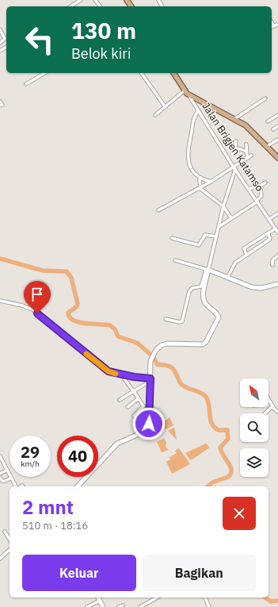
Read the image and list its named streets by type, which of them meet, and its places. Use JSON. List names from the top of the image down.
{
  "streets": {
    "main road": ["Jalan Brigjen Katamso"]
  },
  "north": "top left",
  "page": {
    "turn": ["130 m", "Belok kiri"],
    "speed": "29 km/h",
    "limit": "40",
    "heading": ["2 mnt", "510 m · 18:16"],
    "buttons": ["Keluar", "Bagikan"]
  }
}
